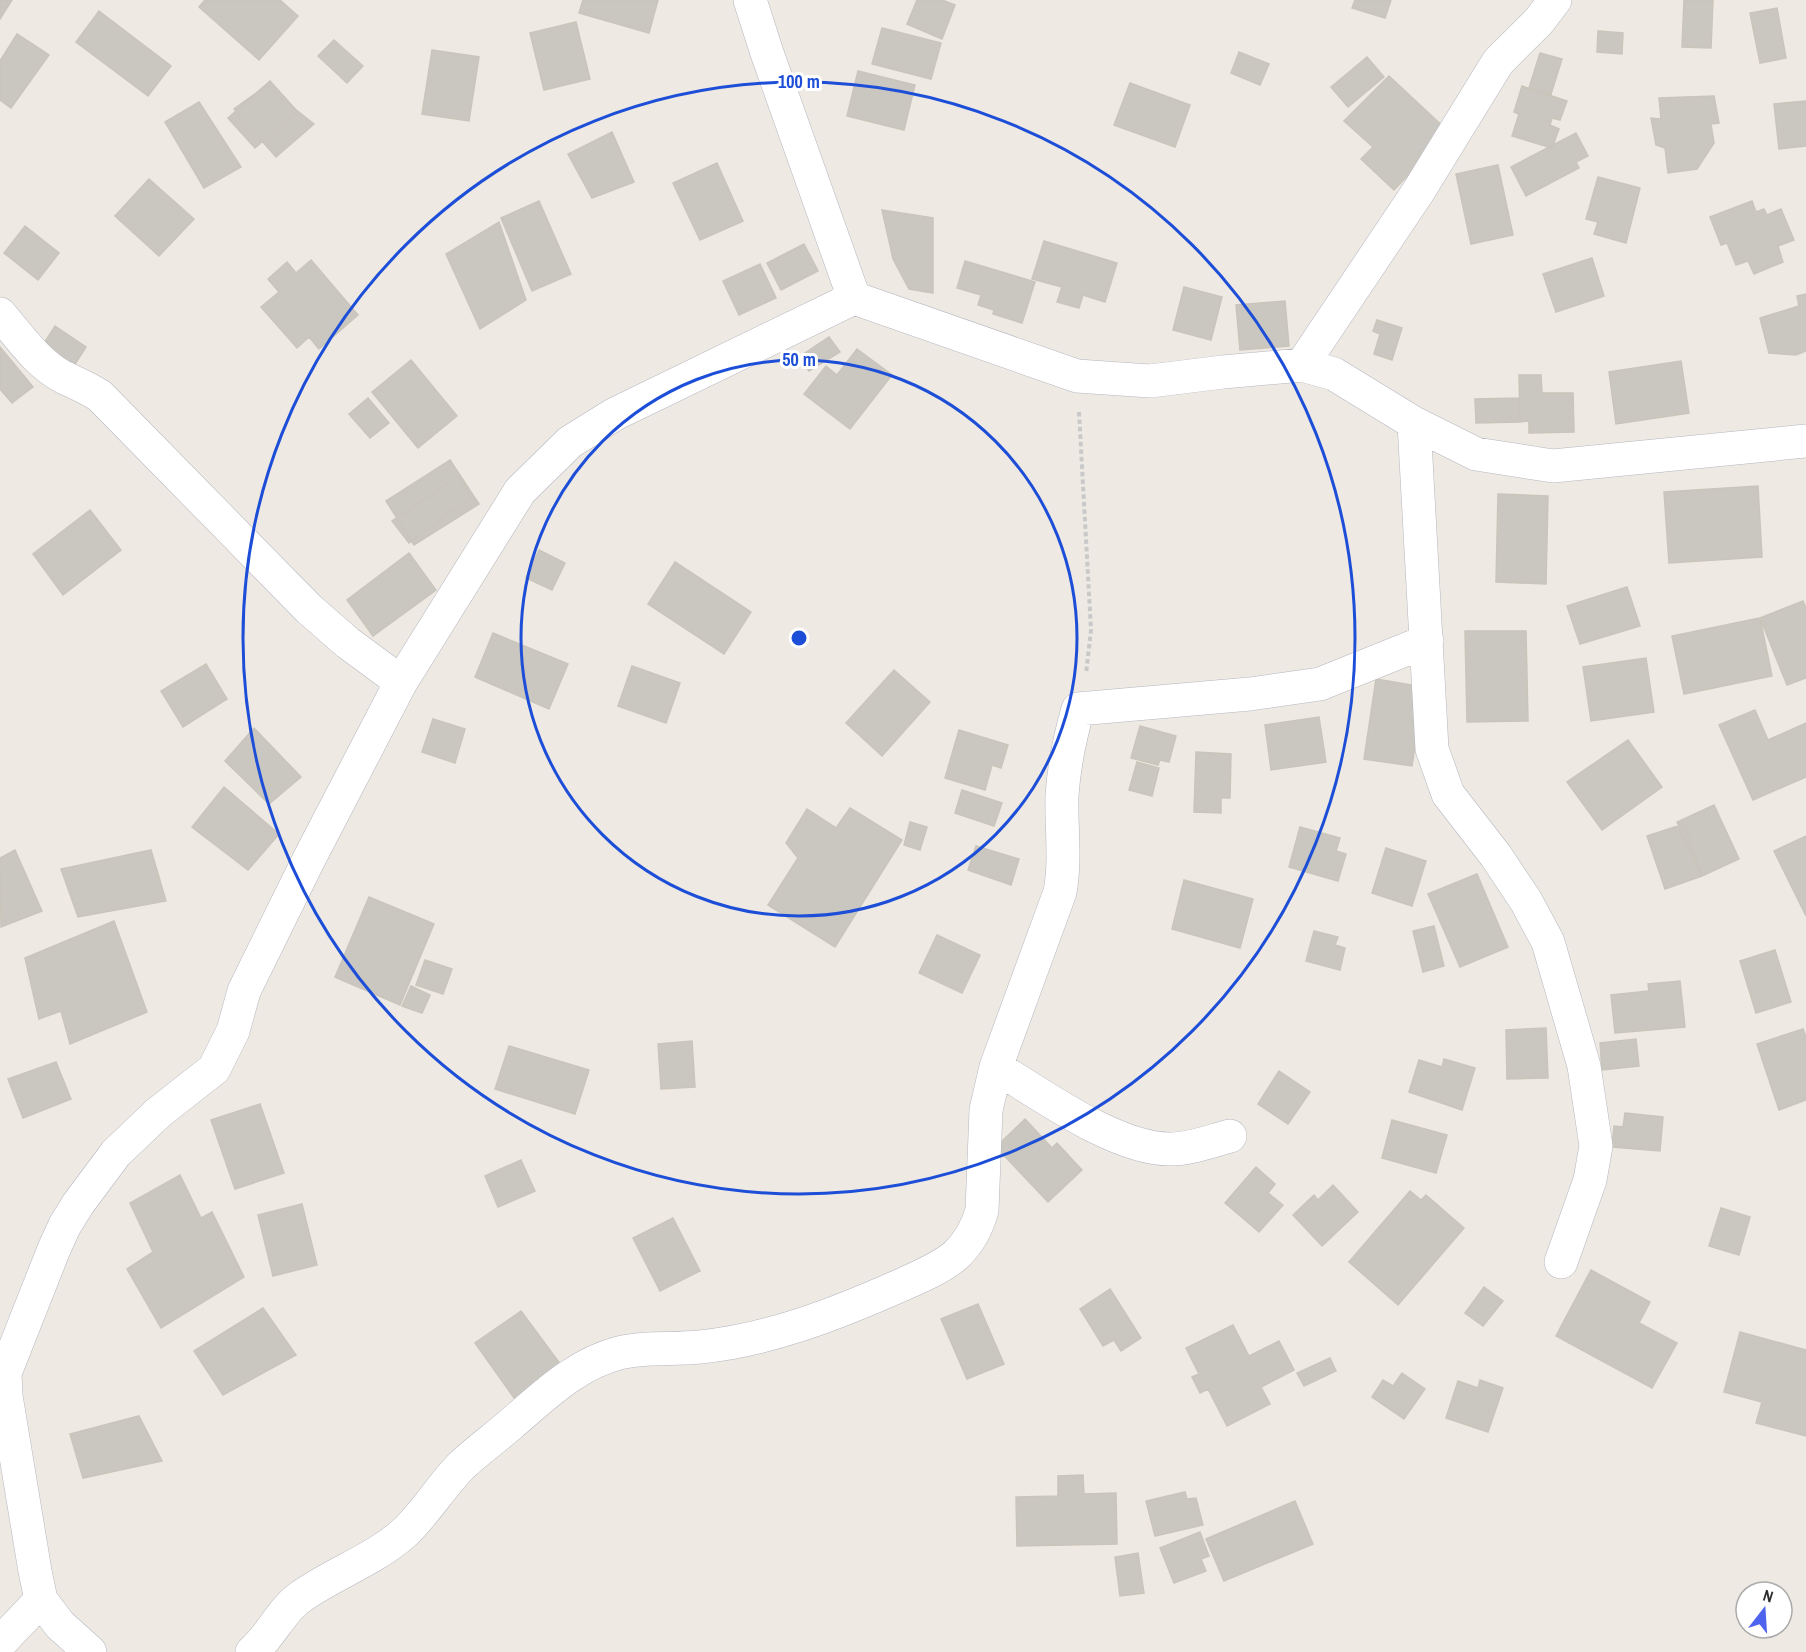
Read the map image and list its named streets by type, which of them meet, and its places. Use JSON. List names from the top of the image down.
{
  "north": "top",
  "rings": ["100 m", "50 m"]
}
